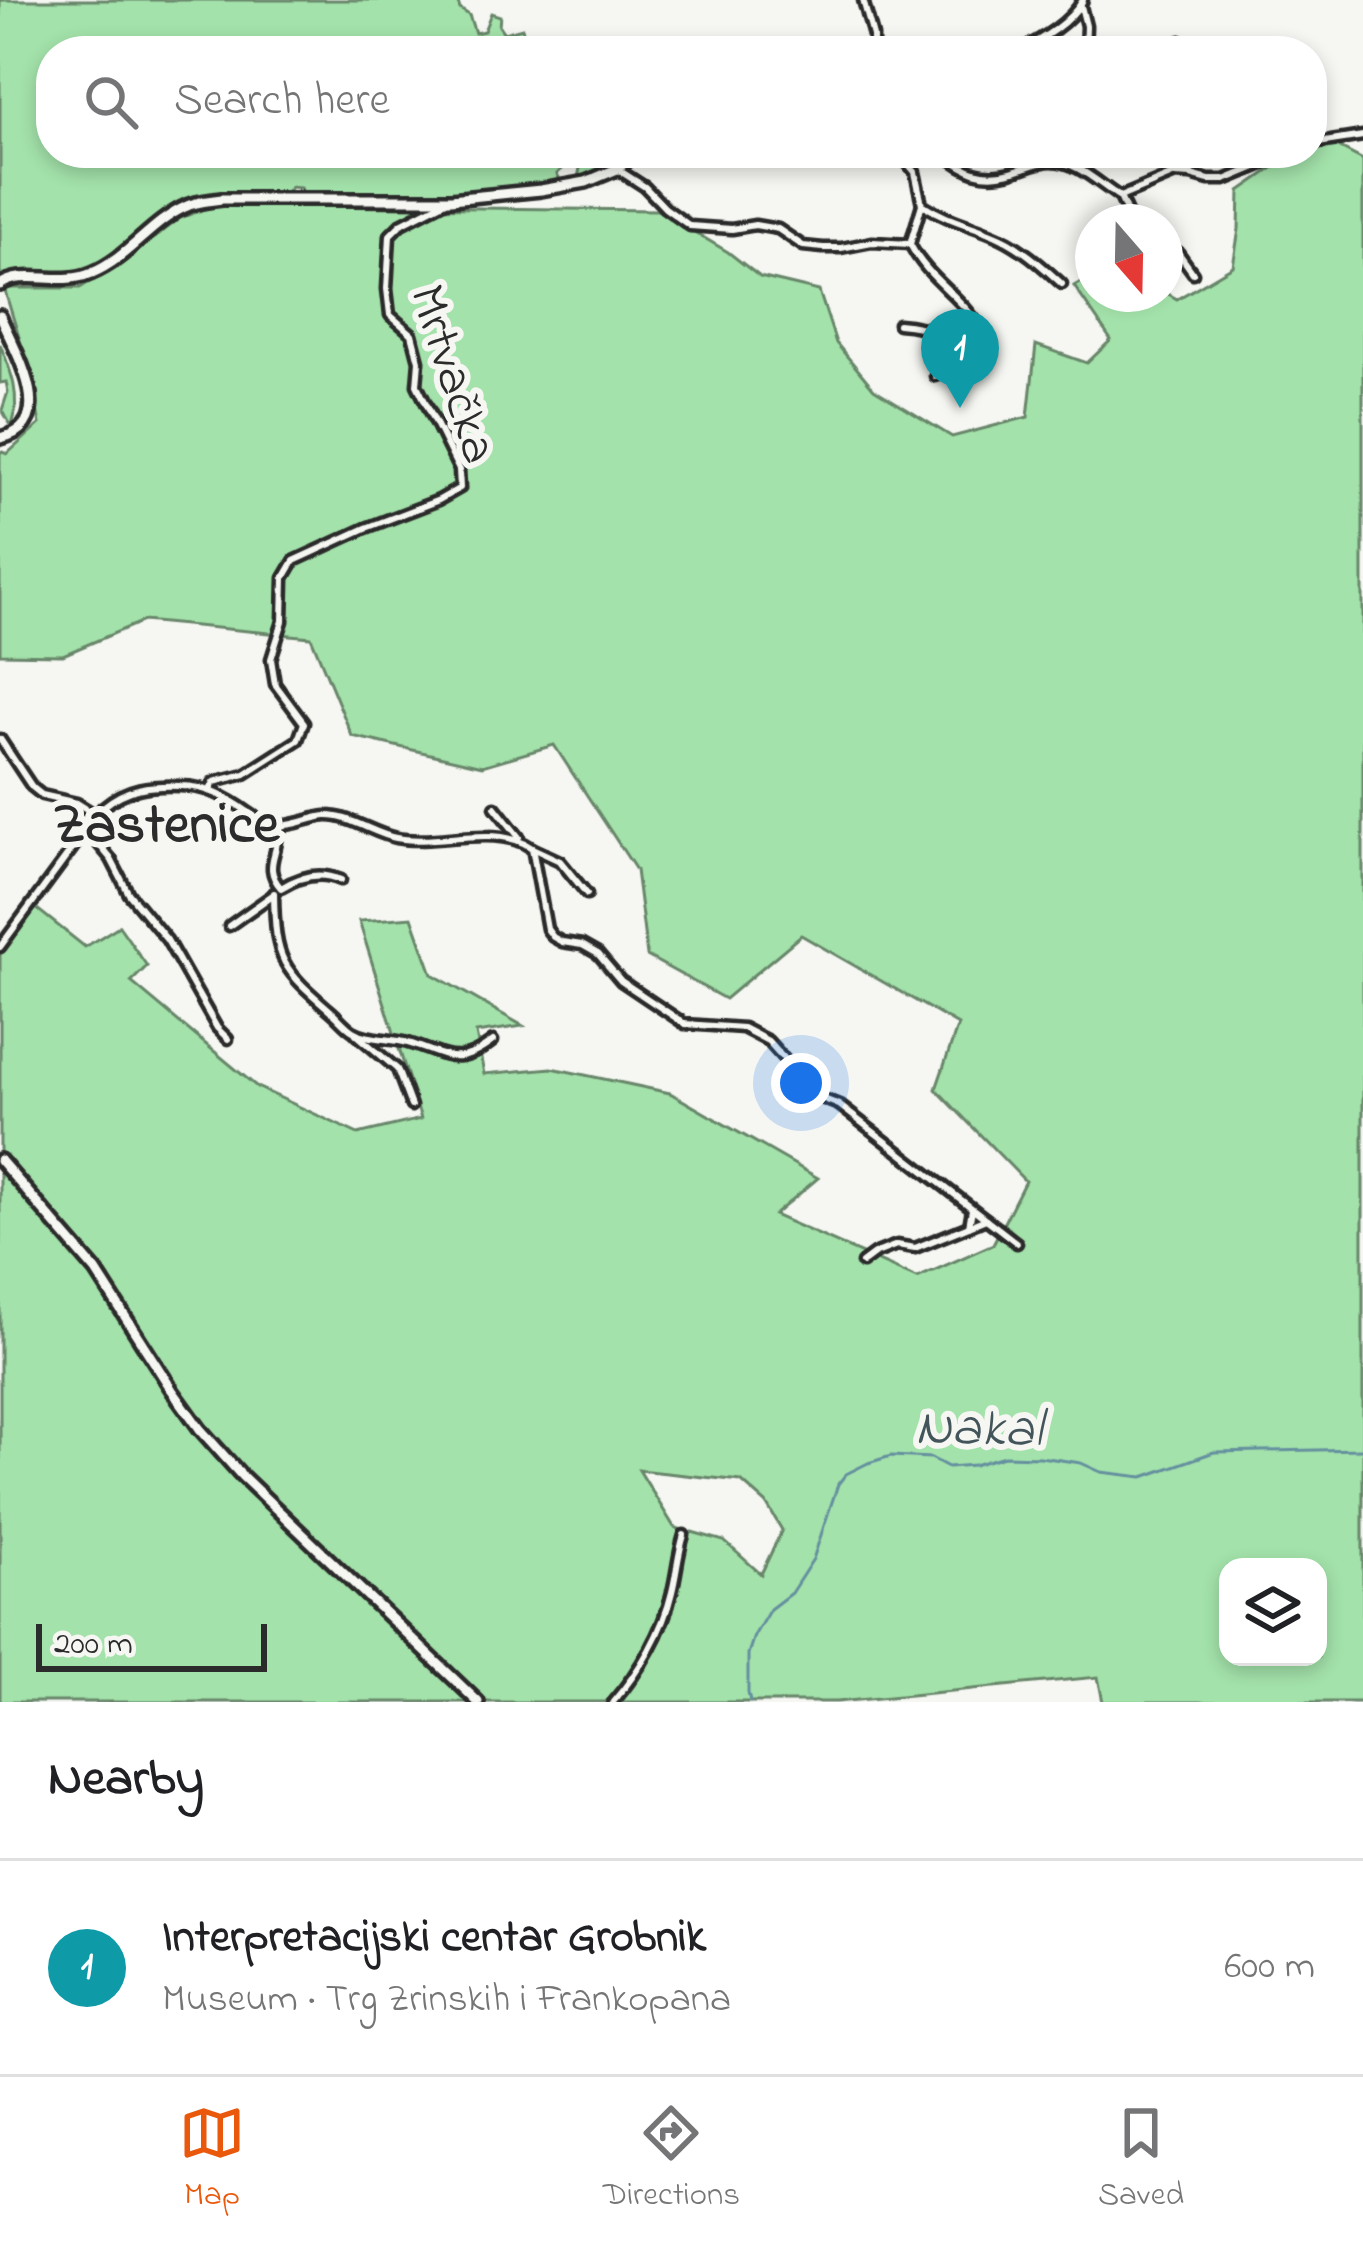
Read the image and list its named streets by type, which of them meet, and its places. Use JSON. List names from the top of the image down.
{
  "streets": {
    "street": ["Mrtvačka"]
  },
  "districts": ["Zastenice"],
  "water": ["Nakal"],
  "scale_bar": "200 m",
  "north": "bottom",
  "page": {
    "search": "Search here",
    "pins": "1",
    "scale": "200 m",
    "heading": "Nearby",
    "list": [
      {
        "mark": "1",
        "name": "Interpretacijski centar Grobnik",
        "note": "Museum · Trg Zrinskih i Frankopana",
        "value": "600 m"
      }
    ],
    "nav": ["Map", "Directions", "Saved"]
  }
}
